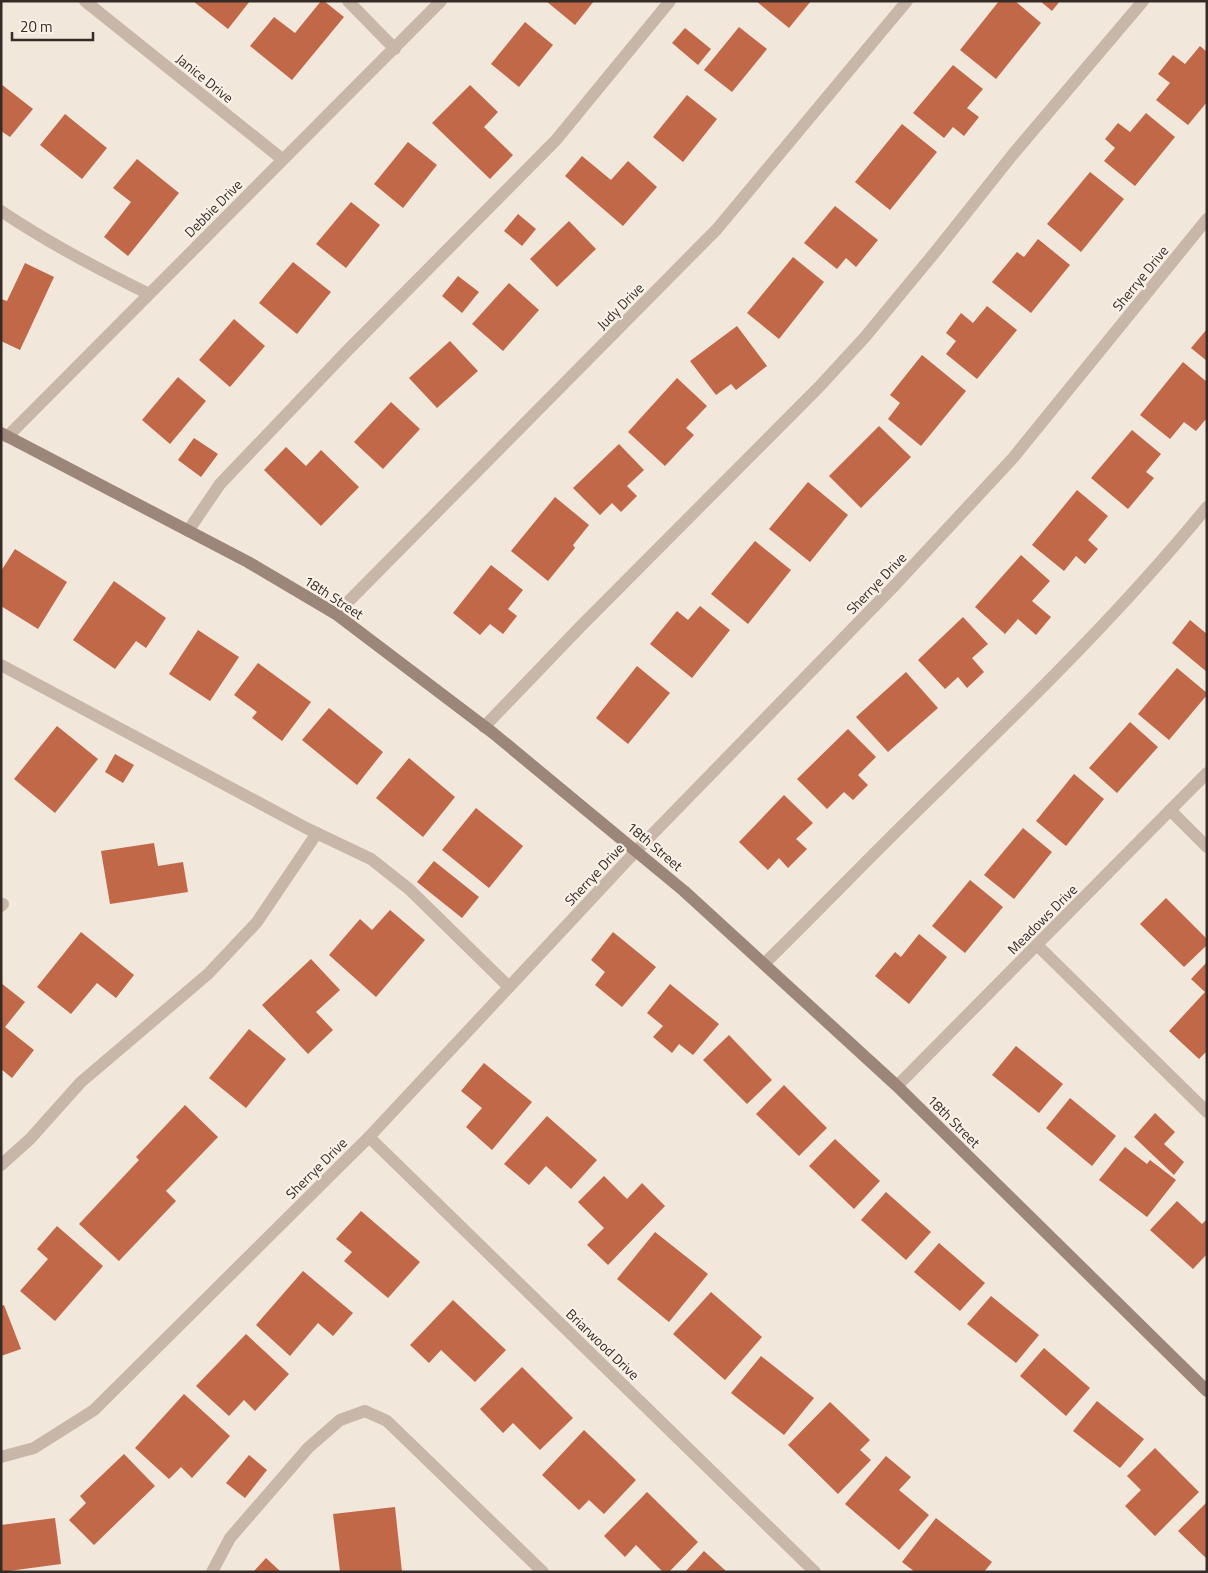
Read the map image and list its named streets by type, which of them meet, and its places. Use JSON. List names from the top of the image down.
{
  "streets": {
    "street": [
      "Janice Drive",
      "Debbie Drive",
      "Sherrye Drive",
      "Judy Drive",
      "18th Street",
      "Meadows Drive",
      "Briarwood Drive"
    ]
  },
  "crossings": [
    ["Janice Drive", "Debbie Drive"],
    ["Debbie Drive", "18th Street"],
    ["Sherrye Drive", "18th Street"],
    ["Sherrye Drive", "Briarwood Drive"],
    ["Judy Drive", "18th Street"],
    ["18th Street", "Meadows Drive"]
  ],
  "scale_bar": "20 m"
}
